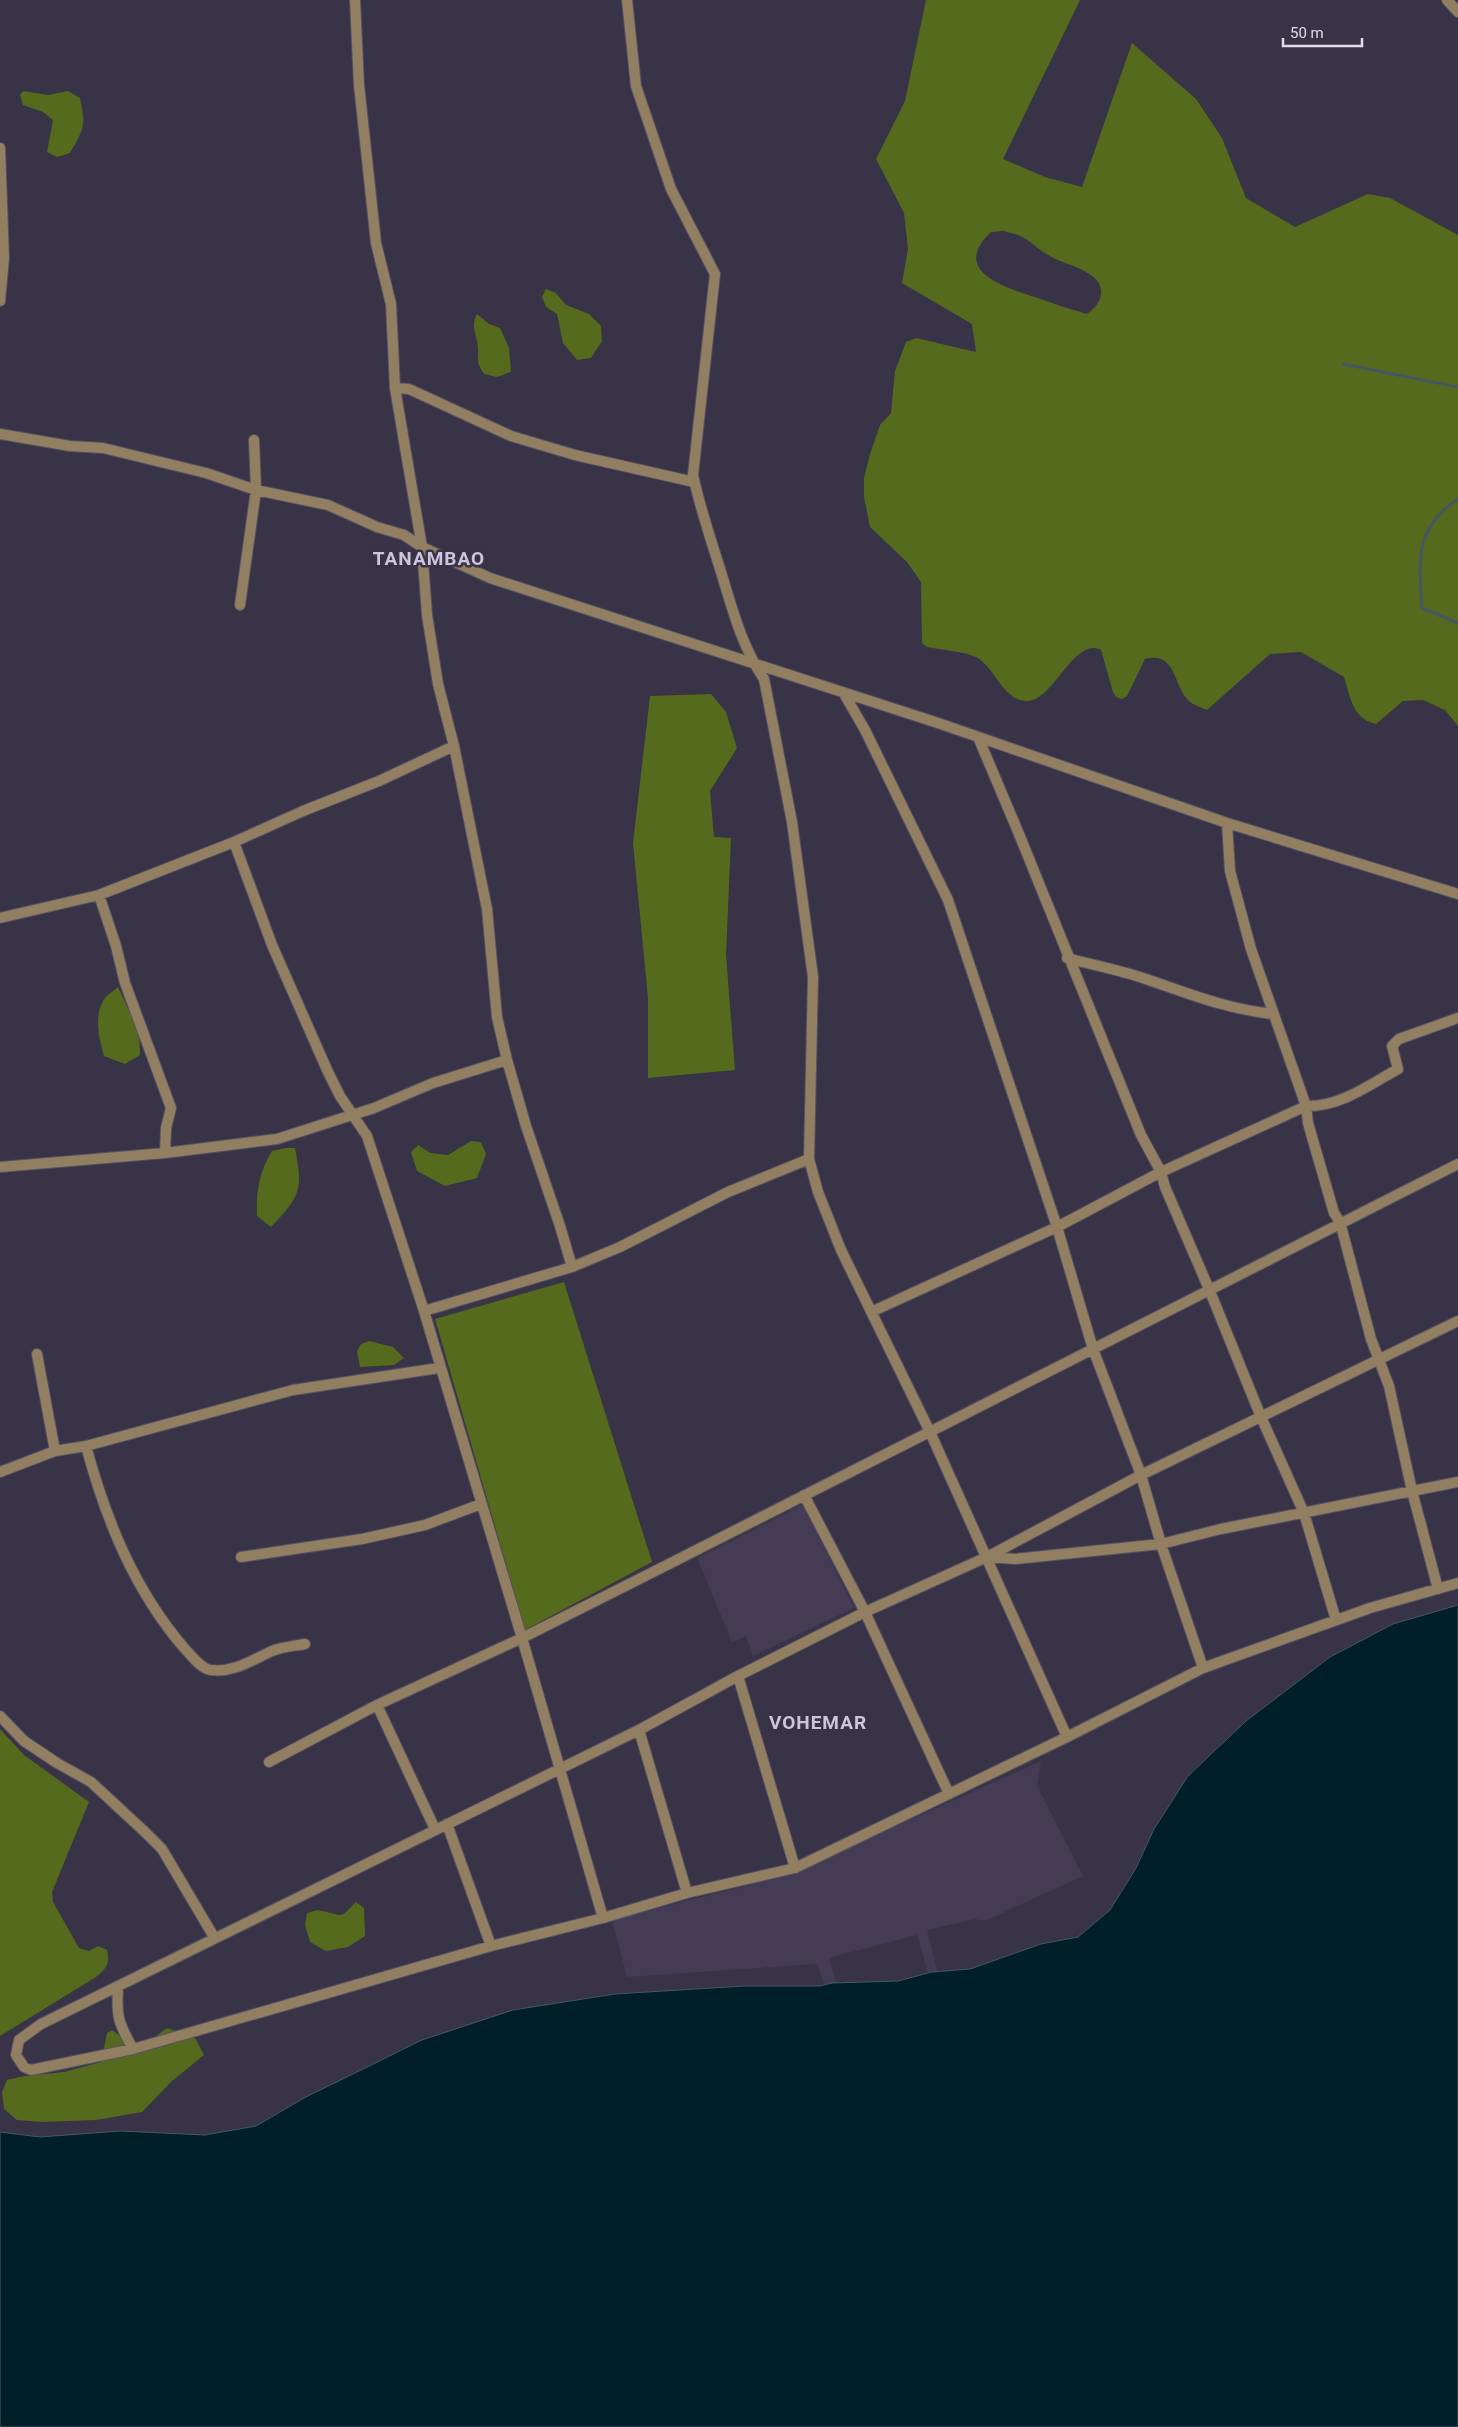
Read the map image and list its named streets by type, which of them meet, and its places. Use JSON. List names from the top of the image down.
{
  "districts": ["TANAMBAO", "VOHEMAR"],
  "scale_bar": "50 m"
}
